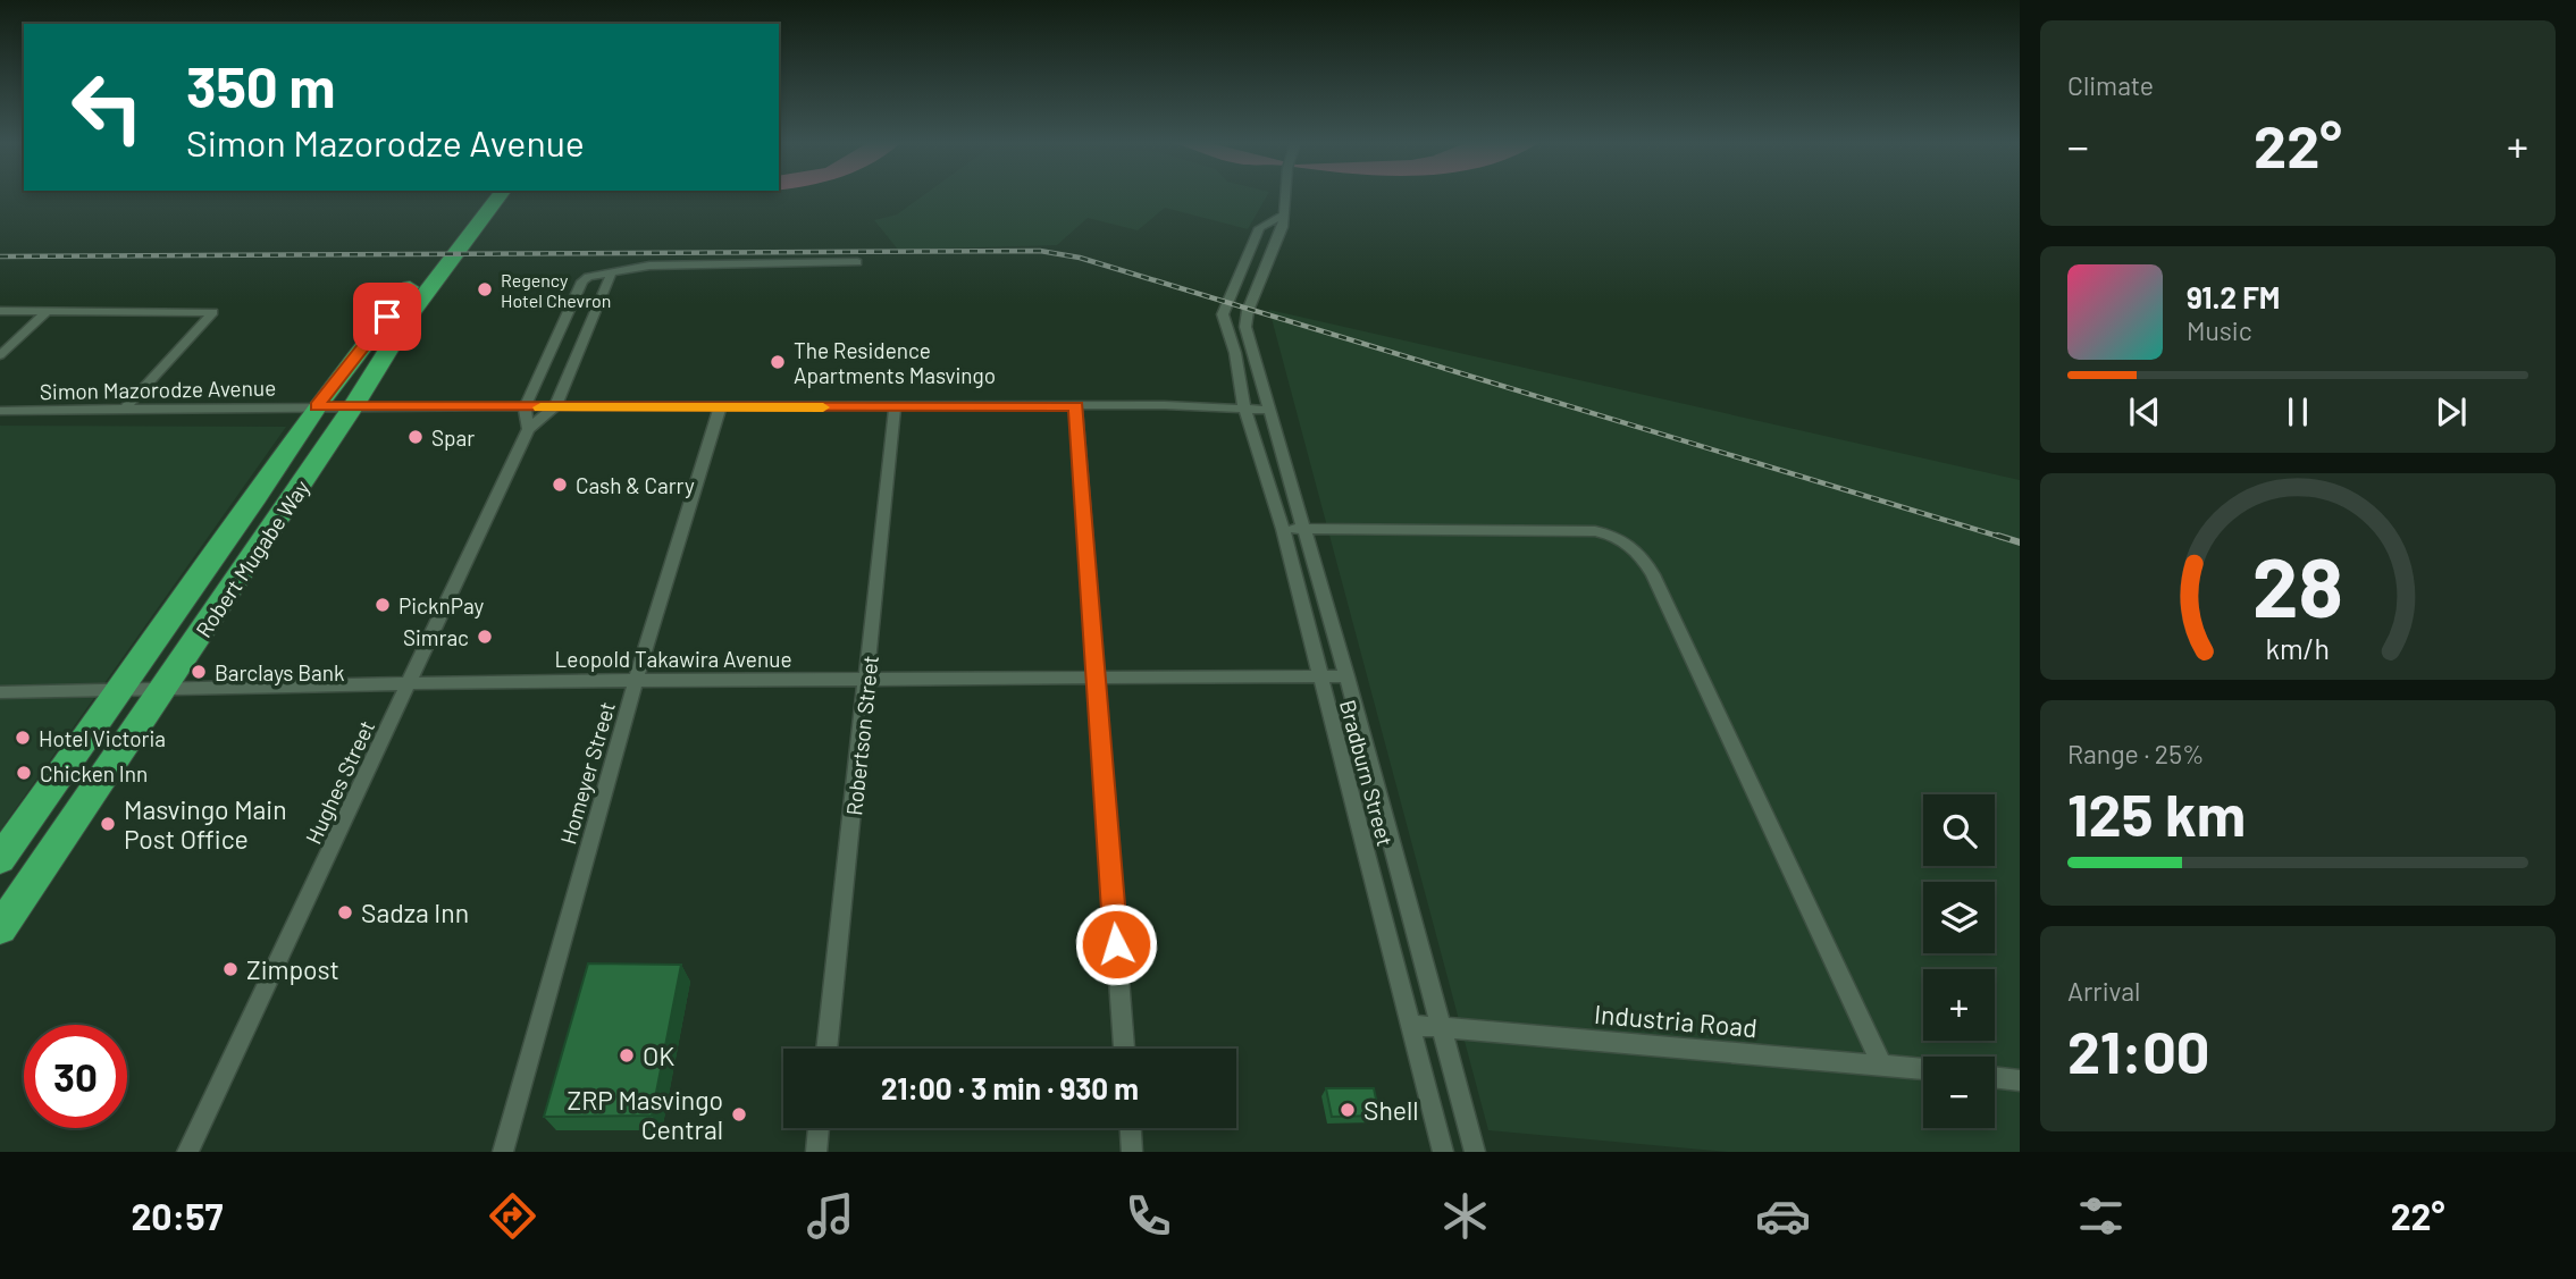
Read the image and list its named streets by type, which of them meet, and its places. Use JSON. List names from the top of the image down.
{
  "streets": {
    "highway": ["Robert Mugabe Way"],
    "street": [
      "Simon Mazorodze Avenue",
      "Leopold Takawira Avenue",
      "Robertson Street",
      "Homeyer Street",
      "Bradburn Street",
      "Hughes Street",
      "Industria Road"
    ]
  },
  "crossings": [
    ["Simon Mazorodze Avenue", "Robert Mugabe Way"],
    ["Simon Mazorodze Avenue", "Robertson Street"],
    ["Simon Mazorodze Avenue", "Homeyer Street"],
    ["Simon Mazorodze Avenue", "Bradburn Street"],
    ["Robert Mugabe Way", "Leopold Takawira Avenue"],
    ["Leopold Takawira Avenue", "Robertson Street"],
    ["Leopold Takawira Avenue", "Homeyer Street"],
    ["Leopold Takawira Avenue", "Bradburn Street"],
    ["Leopold Takawira Avenue", "Hughes Street"],
    ["Bradburn Street", "Industria Road"]
  ],
  "places": [
    "Regency Hotel Chevron",
    "The Residence Apartments Masvingo",
    "Spar",
    "Cash & Carry",
    "PicknPay",
    "Simrac",
    "Barclays Bank",
    "Hotel Victoria",
    "Chicken Inn",
    "Masvingo Main Post Office",
    "Sadza Inn",
    "Zimpost",
    "OK",
    "Shell",
    "ZRP Masvingo Central"
  ],
  "page": {
    "tile": [
      "Climate",
      ["Range · 25%", "125 km"],
      ["Arrival", "21:00"]
    ],
    "turn": ["350 m", "Simon Mazorodze Avenue"],
    "heat": ["−", "22°", "+"],
    "song": ["91.2 FM", "Music"],
    "map_buttons": ["+", "−"],
    "limit": "30",
    "trip": "21:00 · 3 min · 930 m",
    "tabs": ["20:57", "22°"],
    "gauge": ["28", "km/h"]
  }
}
